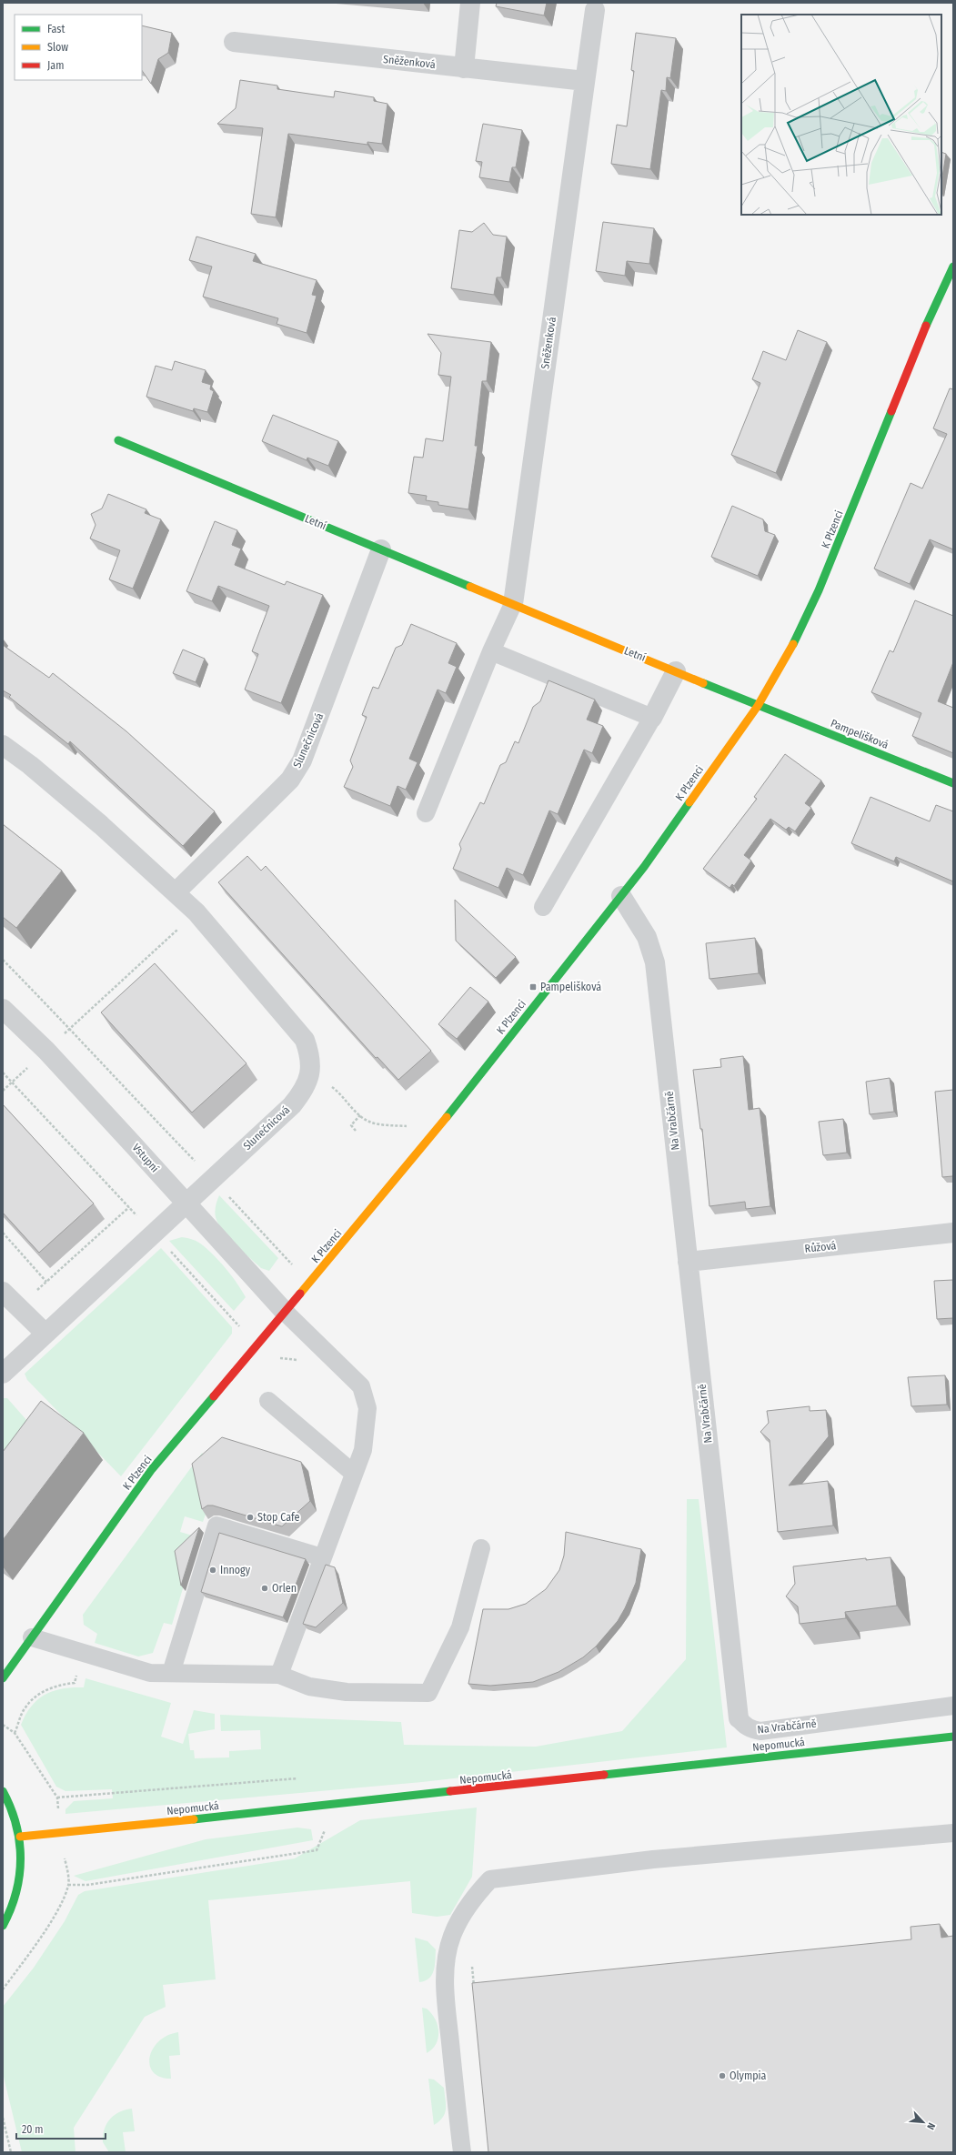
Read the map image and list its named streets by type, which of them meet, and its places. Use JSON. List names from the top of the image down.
{
  "streets": {
    "street": [
      "Sněženková",
      "Letní",
      "K Plzenci",
      "Pampelišková",
      "Slunečnicová",
      "Na Vrabčárně",
      "Vstupní",
      "Růžová",
      "Nepomucká"
    ]
  },
  "crossings": [
    ["Sněženková", "Letní"],
    ["Letní", "K Plzenci"],
    ["Letní", "Pampelišková"],
    ["Letní", "Slunečnicová"],
    ["K Plzenci", "Pampelišková"],
    ["K Plzenci", "Na Vrabčárně"],
    ["K Plzenci", "Vstupní"],
    ["Slunečnicová", "Vstupní"],
    ["Na Vrabčárně", "Růžová"]
  ],
  "places": {
    "transit": ["Pampelišková"],
    "other": [
      "Stop Cafe",
      "Innogy",
      "Orlen",
      "Olympia"
    ]
  },
  "legend": ["Fast", "Slow", "Jam"],
  "scale_bar": "20 m",
  "north": "bottom right"
}
